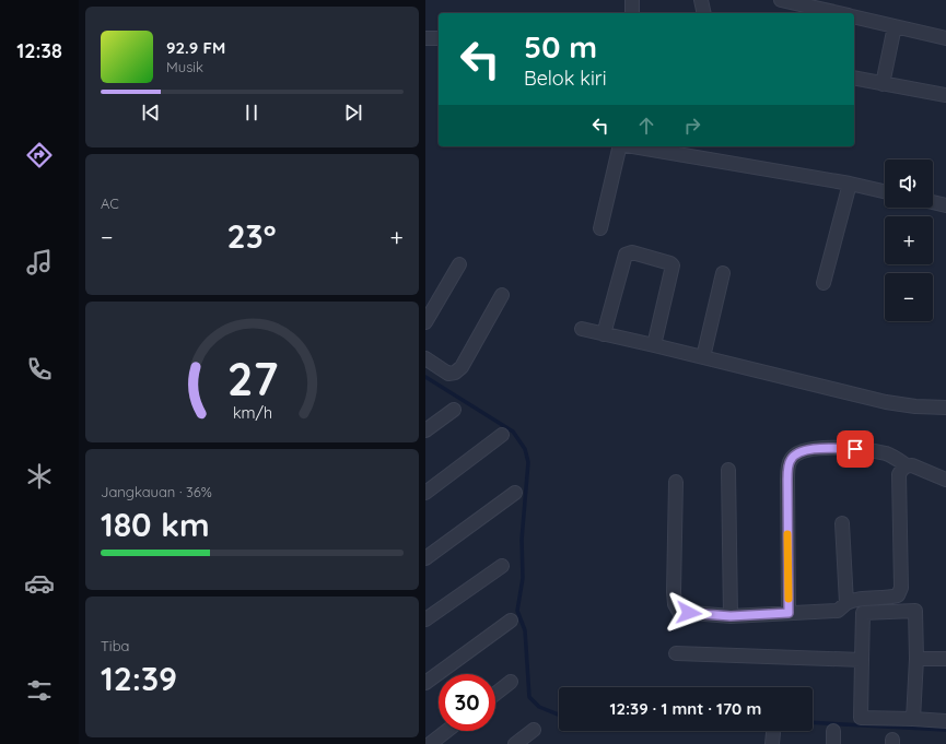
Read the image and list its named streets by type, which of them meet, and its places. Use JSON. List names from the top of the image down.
{
  "page": {
    "tabs": "12:38",
    "turn": ["50 m", "Belok kiri"],
    "song": ["92.9 FM", "Musik"],
    "tile": [
      "AC",
      ["Jangkauan · 36%", "180 km"],
      ["Tiba", "12:39"]
    ],
    "map_buttons": ["+", "−"],
    "heat": ["−", "23°", "+"],
    "limit": "30",
    "trip": "12:39 · 1 mnt · 170 m",
    "gauge": ["27", "km/h"]
  }
}
